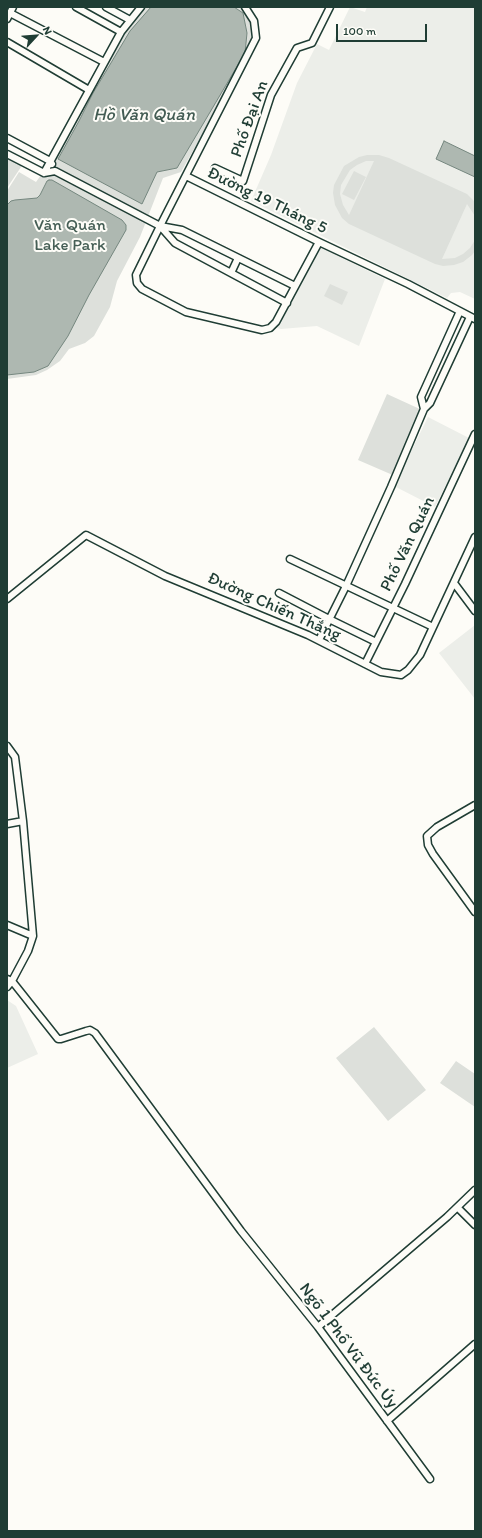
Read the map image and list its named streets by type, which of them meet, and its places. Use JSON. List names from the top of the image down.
{
  "streets": {
    "street": [
      "Phố Đại An",
      "Đường 19 Tháng 5",
      "Phố Văn Quán",
      "Đường Chiến Thắng",
      "Ngõ 1 Phố Vũ Đức Úy"
    ]
  },
  "crossings": [
    ["Phố Văn Quán", "Đường Chiến Thắng"]
  ],
  "water": ["Hồ Văn Quán"],
  "parks": ["Văn Quán Lake Park"],
  "scale_bar": "100 m",
  "north": "top right"
}
